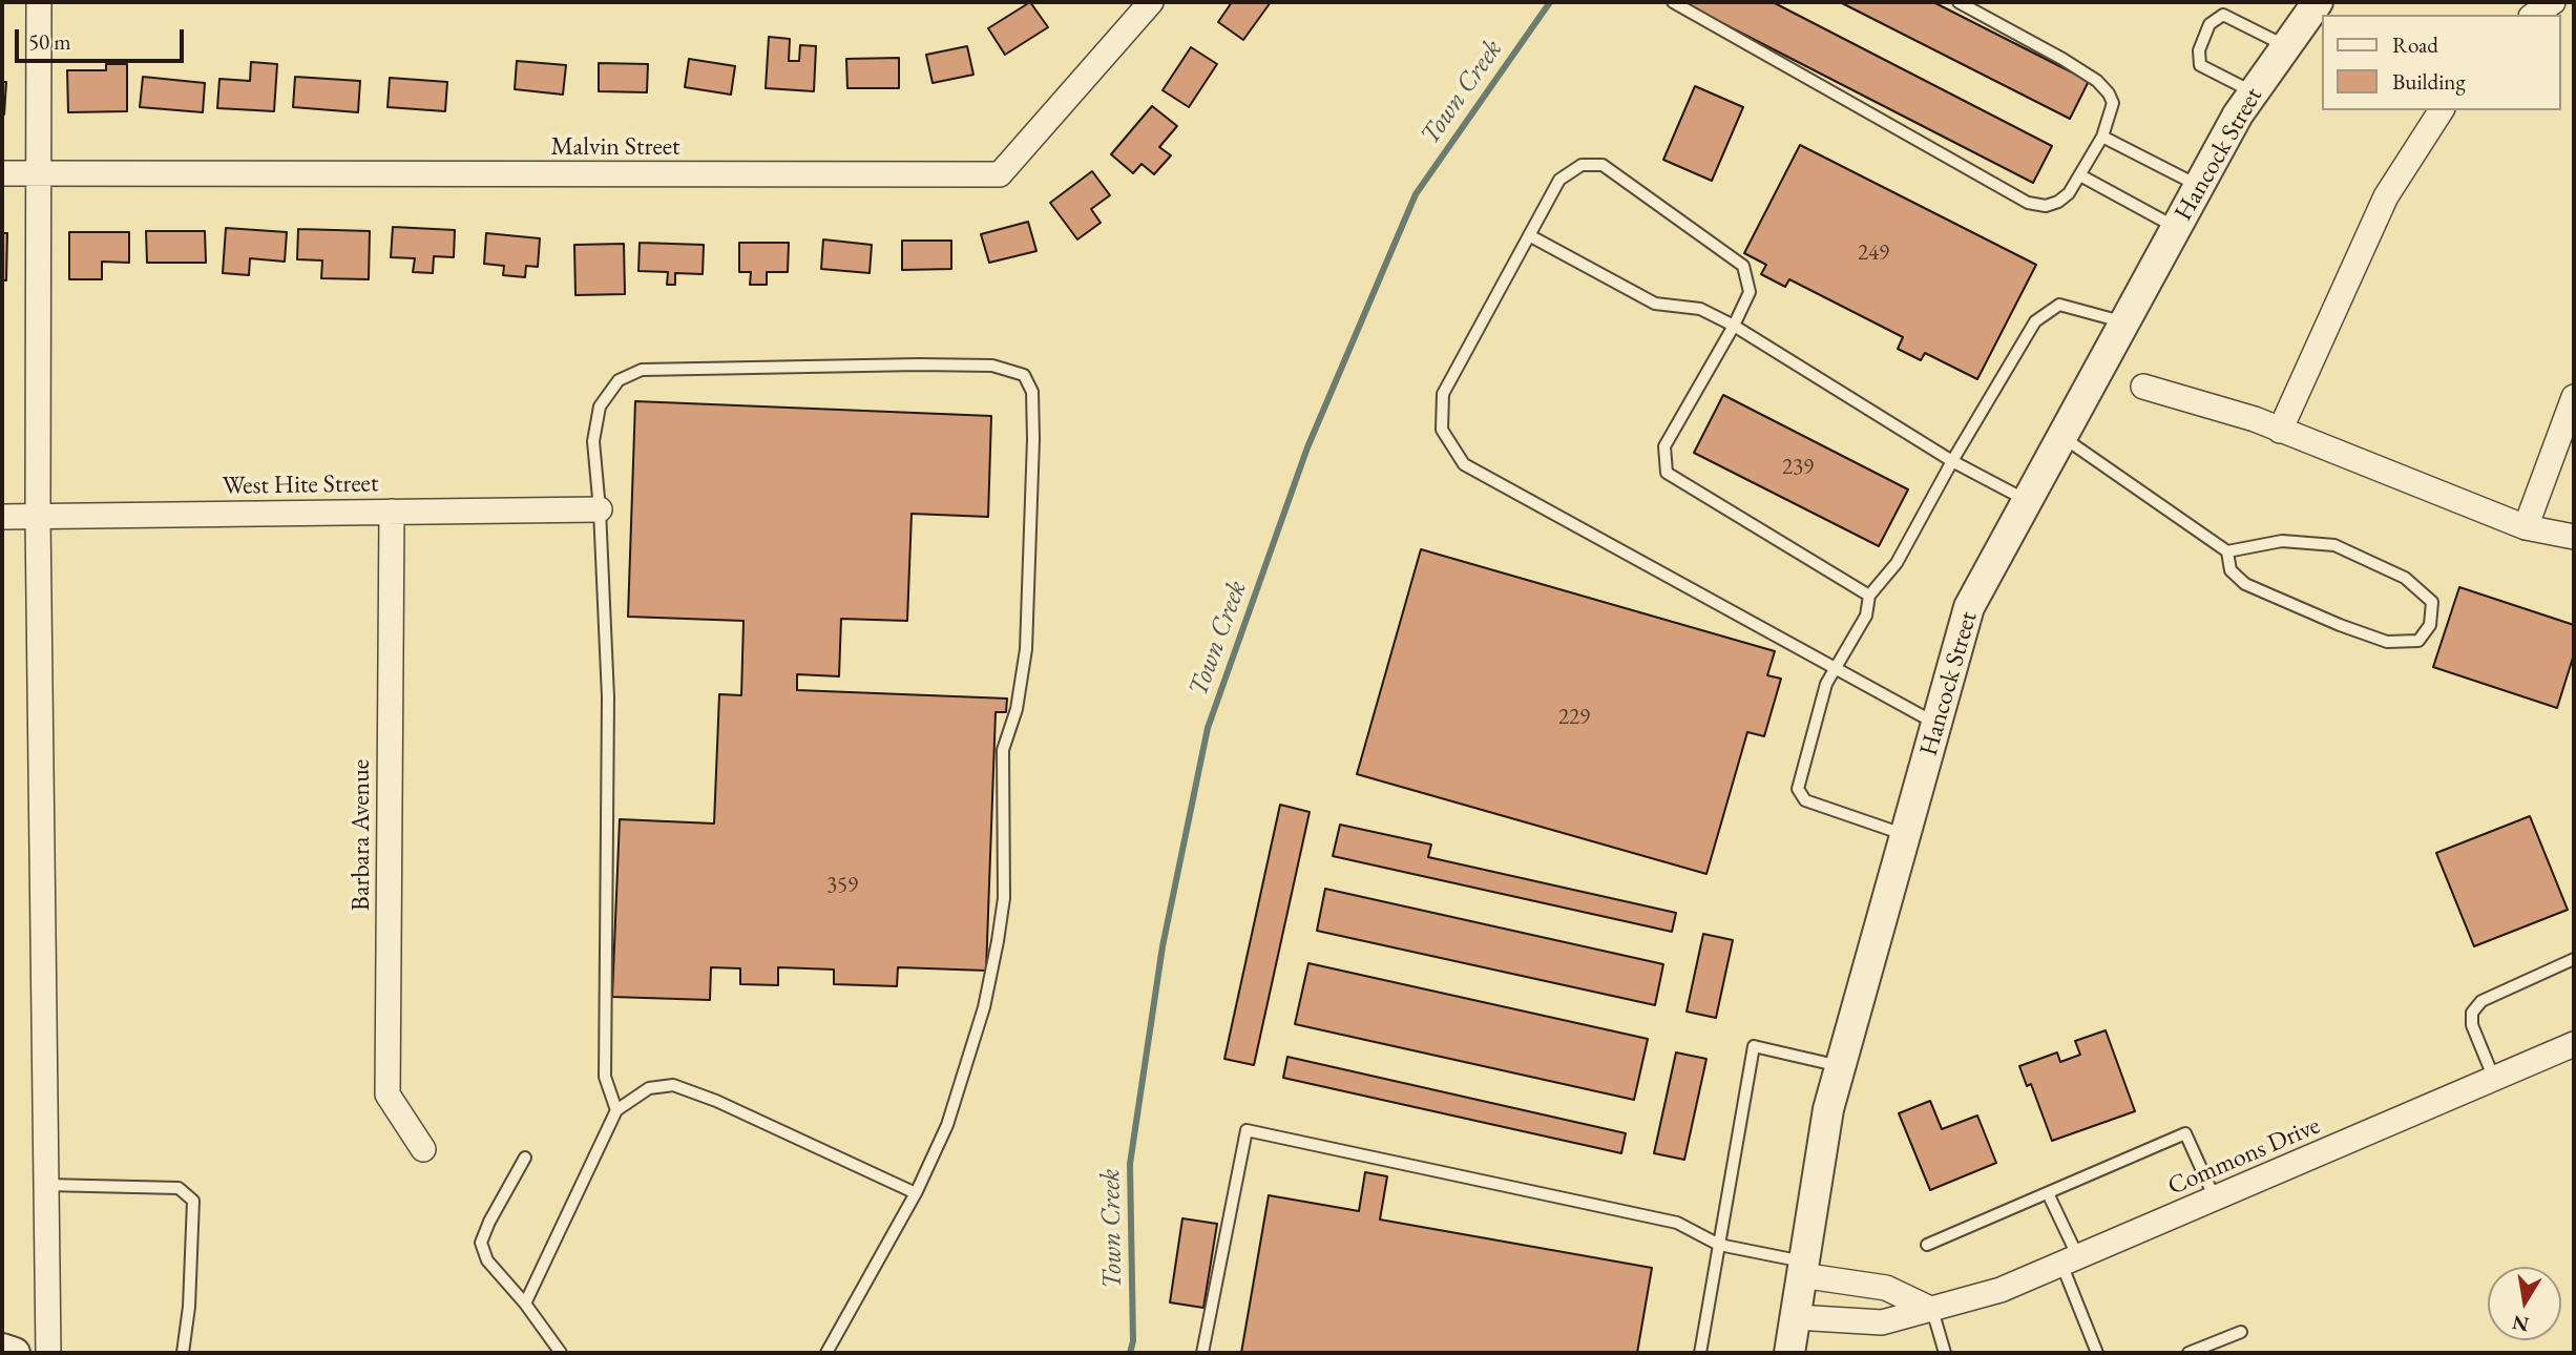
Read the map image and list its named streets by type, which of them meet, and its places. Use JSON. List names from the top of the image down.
{
  "streets": {
    "street": [
      "Malvin Street",
      "Hancock Street",
      "West Hite Street",
      "Barbara Avenue",
      "Commons Drive"
    ]
  },
  "crossings": [
    ["Hancock Street", "Commons Drive"],
    ["West Hite Street", "Barbara Avenue"]
  ],
  "water": ["Town Creek"],
  "house_numbers": [
    "249",
    "239",
    "229",
    "359"
  ],
  "legend": ["Road", "Building"],
  "scale_bar": "50 m",
  "north": "bottom"
}
